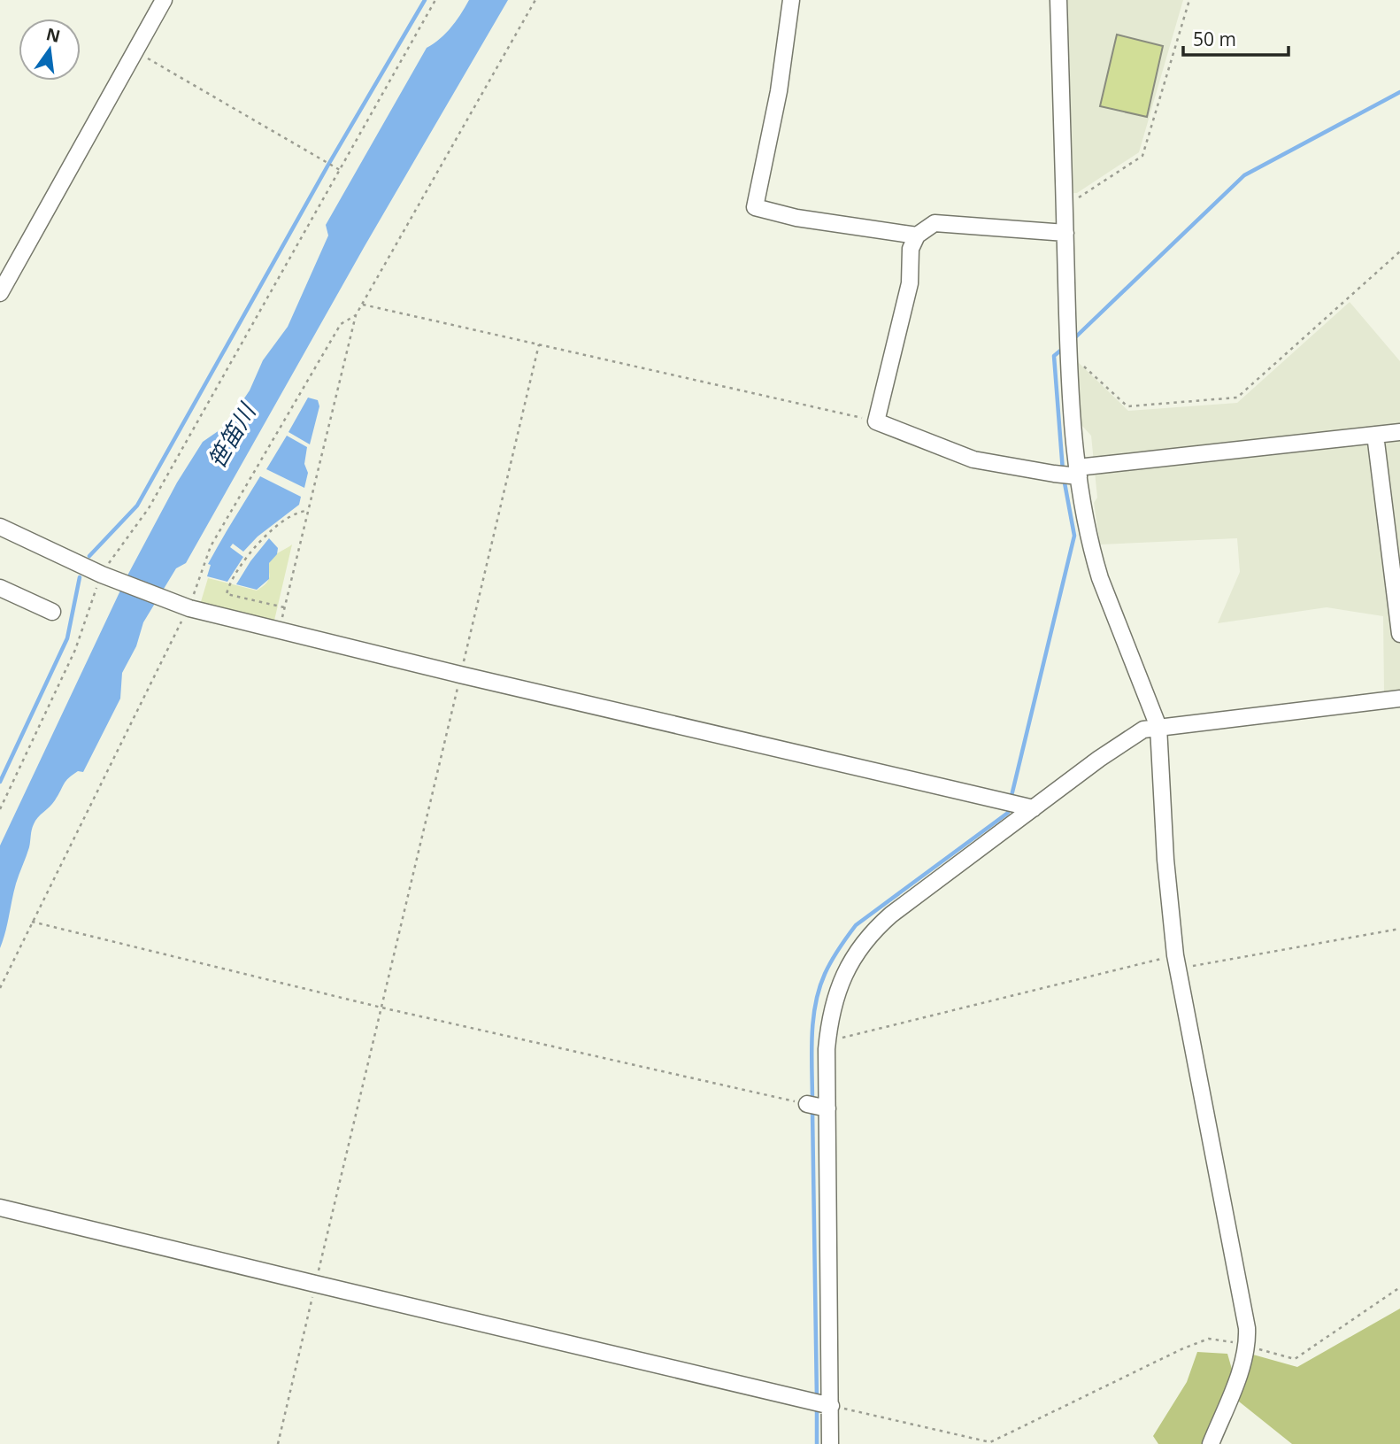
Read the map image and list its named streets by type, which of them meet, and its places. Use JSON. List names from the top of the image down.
{
  "water": ["笹笛川"],
  "scale_bar": "50 m",
  "north": "top"
}
